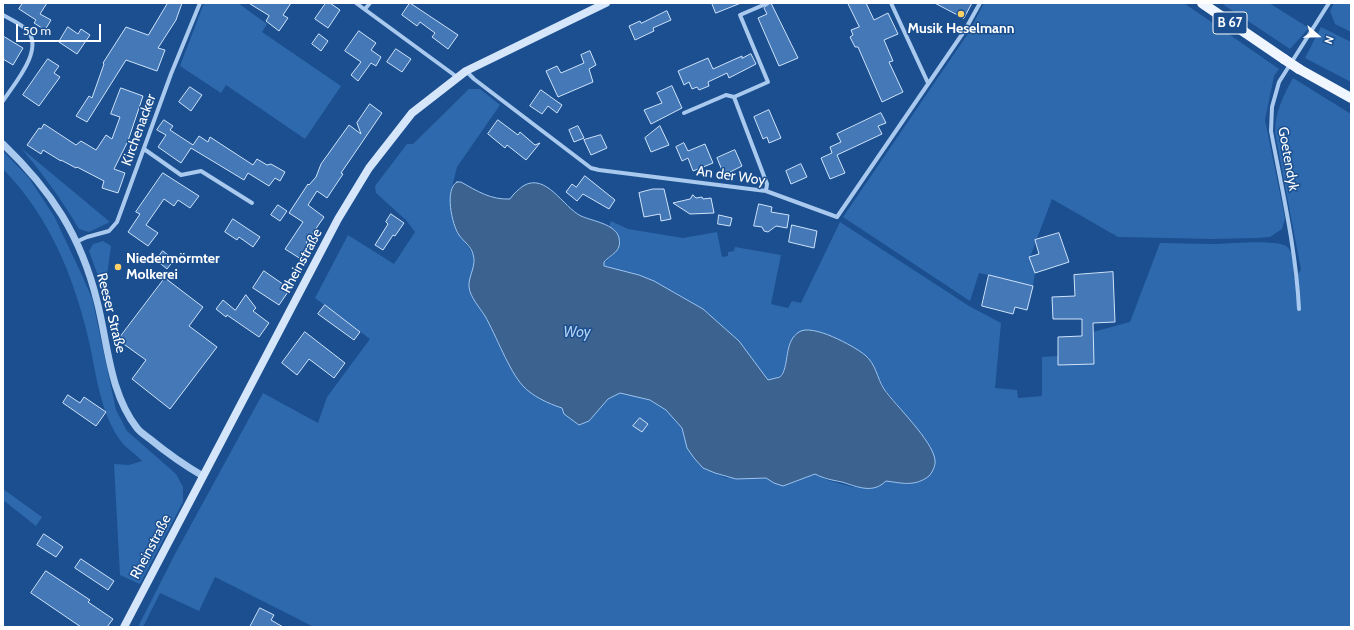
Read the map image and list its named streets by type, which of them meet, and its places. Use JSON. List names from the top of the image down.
{
  "streets": {
    "main road": ["B 67", "Rheinstraße"],
    "street": [
      "Kirchenacker",
      "Goetendyk",
      "An der Woy",
      "Reeser Straße"
    ]
  },
  "crossings": [
    ["Kirchenacker", "Reeser Straße"],
    ["An der Woy", "Rheinstraße"],
    ["Rheinstraße", "Reeser Straße"]
  ],
  "water": ["Woy"],
  "places": ["Musik Heselmann", "Niedermörmter Molkerei"],
  "scale_bar": "50 m",
  "north": "right"
}
